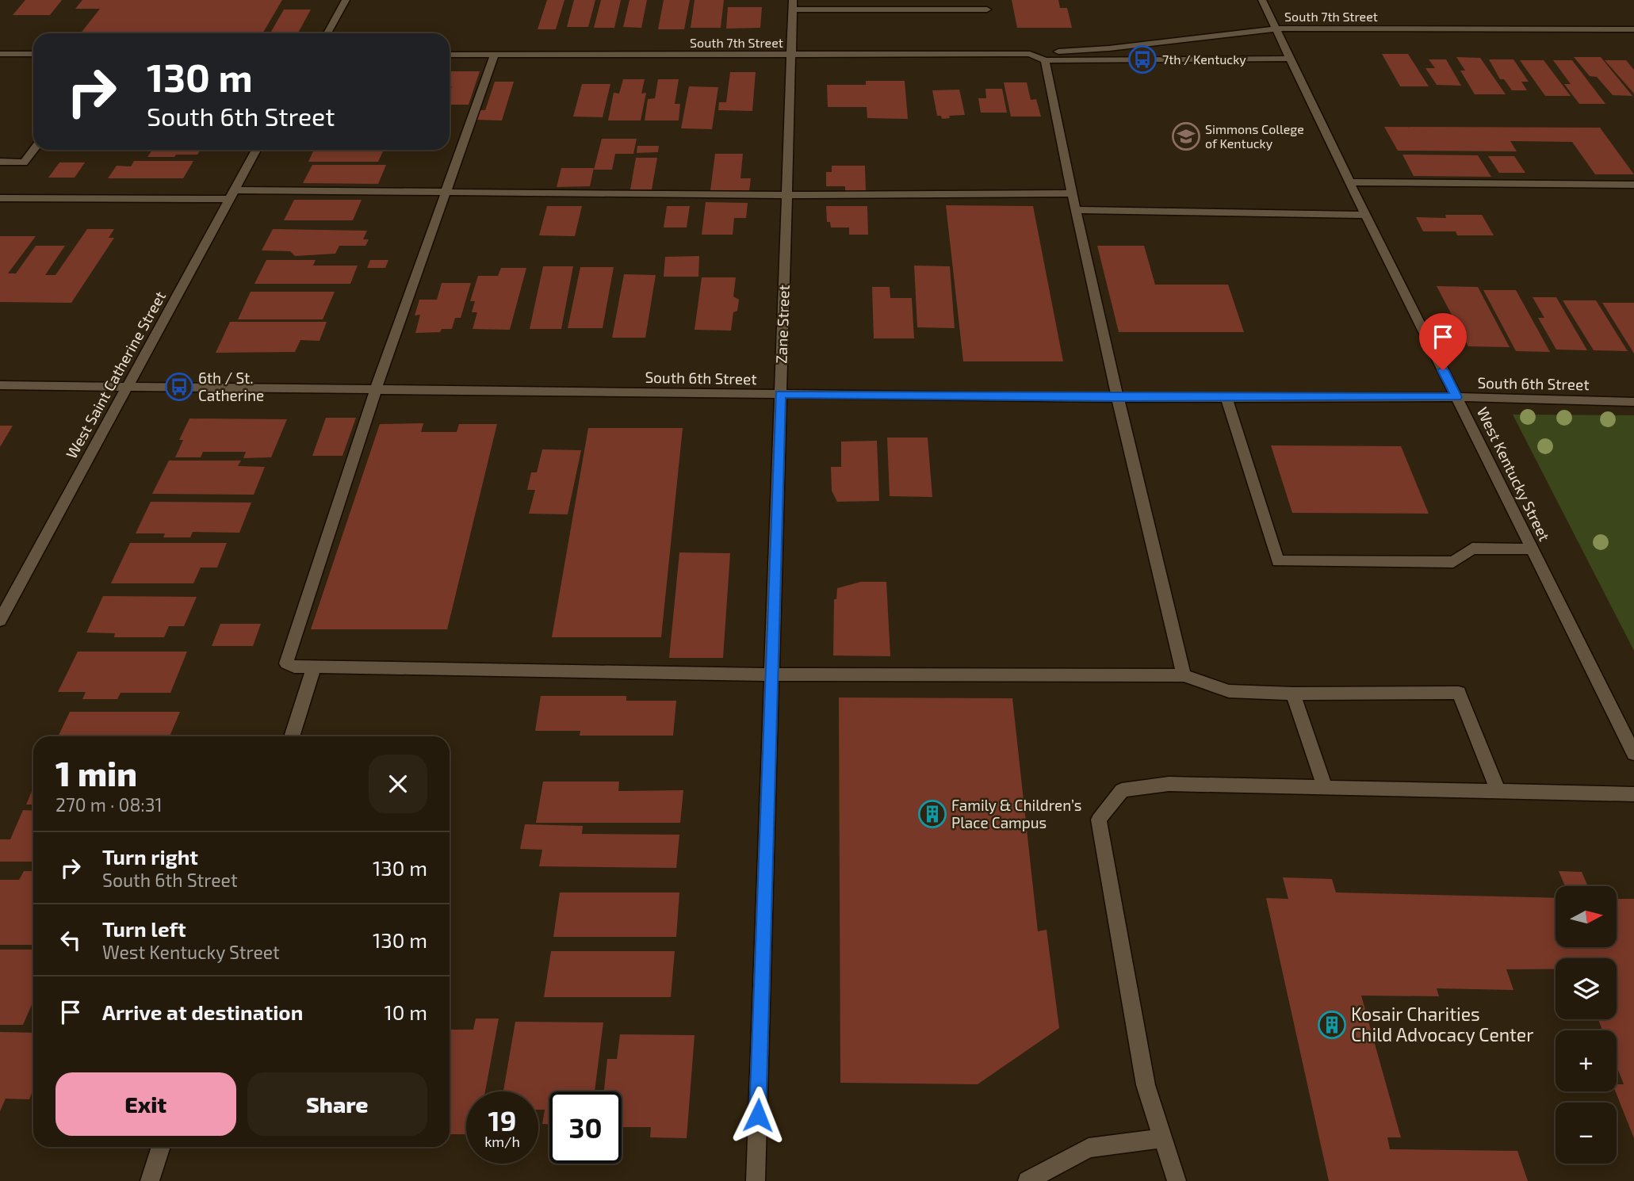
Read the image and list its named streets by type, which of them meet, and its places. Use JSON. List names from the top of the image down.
{
  "streets": {
    "street": [
      "South 7th Street",
      "Zane Street",
      "West Saint Catherine Street",
      "South 6th Street",
      "West Kentucky Street"
    ]
  },
  "crossings": [
    ["South 7th Street", "Zane Street"],
    ["South 7th Street", "West Kentucky Street"],
    ["Zane Street", "South 6th Street"],
    ["West Saint Catherine Street", "South 6th Street"],
    ["South 6th Street", "West Kentucky Street"]
  ],
  "places": {
    "bus stop": ["7th / Kentucky", "6th / St. Catherine"],
    "school or university": ["Simmons College of Kentucky"],
    "building": ["Family & Children’s Place Campus", "Kosair Charities Child Advocacy Center"]
  },
  "north": "right",
  "page": {
    "turn": ["130 m", "South 6th Street"],
    "heading": ["1 min", "270 m · 08:31"],
    "list": [
      {
        "name": "Turn right",
        "note": "South 6th Street",
        "value": "130 m"
      },
      {
        "name": "Turn left",
        "note": "West Kentucky Street",
        "value": "130 m"
      },
      {
        "name": "Arrive at destination",
        "value": "10 m"
      }
    ],
    "map_buttons": ["+", "−"],
    "buttons": ["Exit", "Share"],
    "speed": "19 km/h",
    "limit": "30"
  }
}
